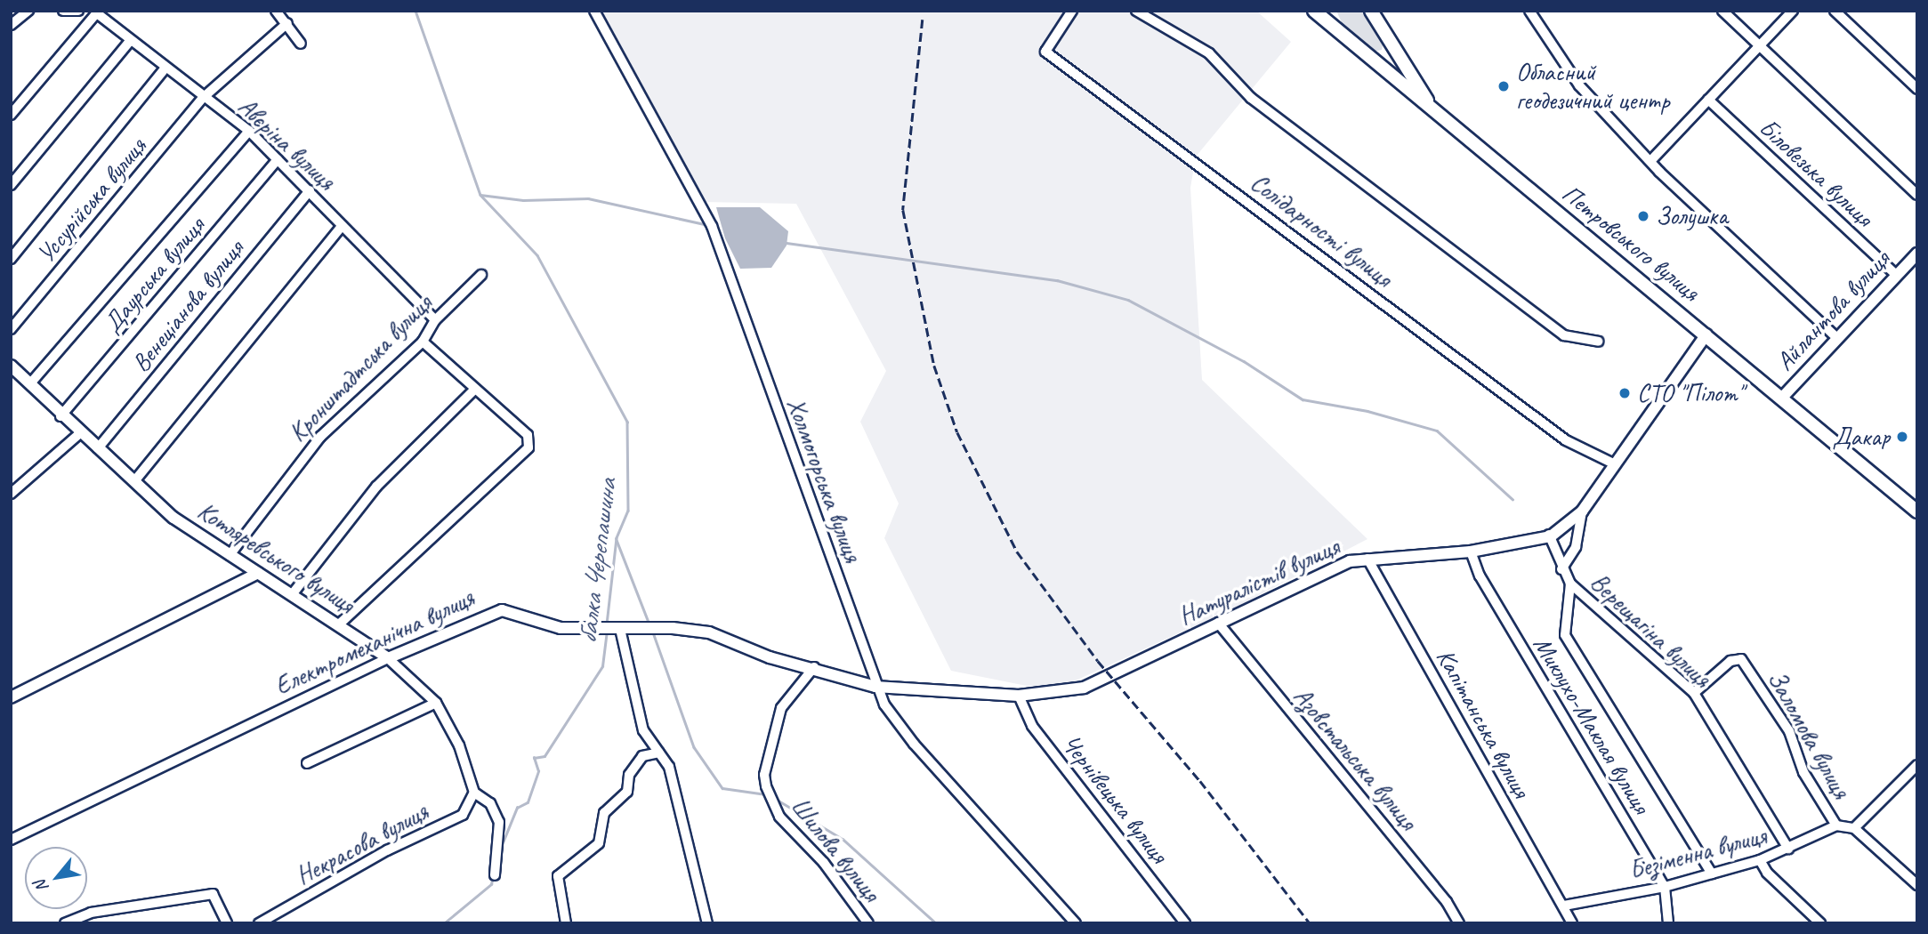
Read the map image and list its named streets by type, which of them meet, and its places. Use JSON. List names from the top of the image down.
{
  "streets": {
    "main road": ["Петровського вулиця"],
    "street": [
      "Авєріна вулиця",
      "Біловезька вулиця",
      "Уссурійська вулиця",
      "Солідарності вулиця",
      "Даурська вулиця",
      "Венеціанова вулиця",
      "Айлантова вулиця",
      "Кронштадтська вулиця",
      "Холмогорська вулиця",
      "Котляревського вулиця",
      "Натуралістів вулиця",
      "Верещагіна вулиця",
      "Електромеханічна вулиця",
      "Капітанська вулиця",
      "Миклухо-Маклая вулиця",
      "Заломова вулиця",
      "Азовстальська вулиця",
      "Чернівецька вулиця",
      "Некрасова вулиця",
      "Шилова вулиця",
      "Безіменна вулиця"
    ]
  },
  "crossings": [
    ["Авєріна вулиця", "Уссурійська вулиця"],
    ["Авєріна вулиця", "Даурська вулиця"],
    ["Авєріна вулиця", "Венеціанова вулиця"],
    ["Авєріна вулиця", "Кронштадтська вулиця"],
    ["Біловезька вулиця", "Айлантова вулиця"],
    ["Солідарності вулиця", "Натуралістів вулиця"],
    ["Петровського вулиця", "Айлантова вулиця"],
    ["Петровського вулиця", "Натуралістів вулиця"],
    ["Даурська вулиця", "Котляревського вулиця"],
    ["Венеціанова вулиця", "Котляревського вулиця"],
    ["Кронштадтська вулиця", "Котляревського вулиця"],
    ["Холмогорська вулиця", "Натуралістів вулиця"],
    ["Котляревського вулиця", "Електромеханічна вулиця"],
    ["Котляревського вулиця", "Некрасова вулиця"],
    ["Натуралістів вулиця", "Верещагіна вулиця"],
    ["Натуралістів вулиця", "Електромеханічна вулиця"],
    ["Натуралістів вулиця", "Капітанська вулиця"],
    ["Натуралістів вулиця", "Миклухо-Маклая вулиця"],
    ["Натуралістів вулиця", "Азовстальська вулиця"],
    ["Натуралістів вулиця", "Чернівецька вулиця"],
    ["Натуралістів вулиця", "Шилова вулиця"],
    ["Верещагіна вулиця", "Заломова вулиця"],
    ["Верещагіна вулиця", "Безіменна вулиця"],
    ["Електромеханічна вулиця", "Шилова вулиця"],
    ["Капітанська вулиця", "Безіменна вулиця"],
    ["Миклухо-Маклая вулиця", "Безіменна вулиця"],
    ["Заломова вулиця", "Безіменна вулиця"]
  ],
  "water": ["балка Черепашина"],
  "places": [
    "Обласний геодезичний центр",
    "Золушка",
    "СТО \"Пілот\"",
    "Дакар"
  ],
  "north": "bottom left"
}
